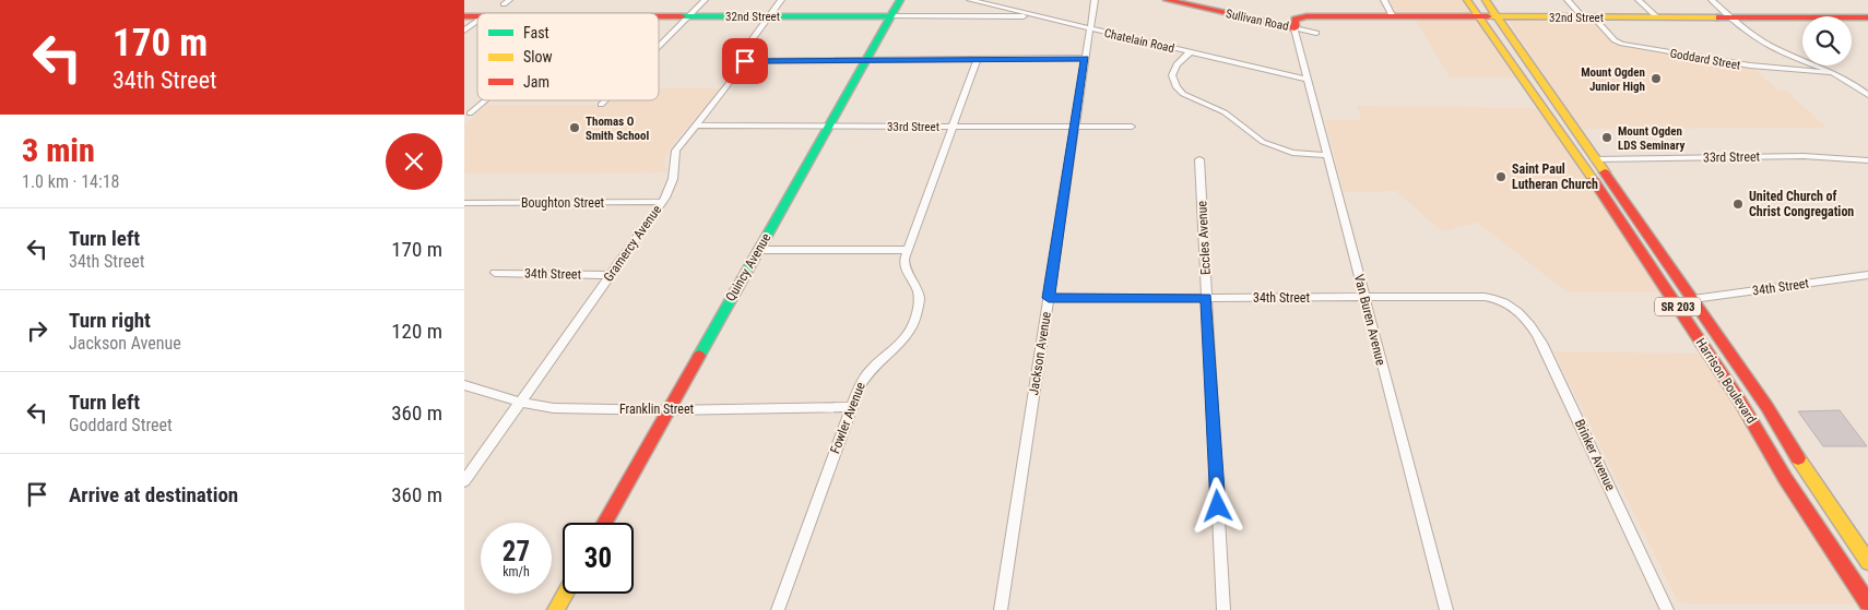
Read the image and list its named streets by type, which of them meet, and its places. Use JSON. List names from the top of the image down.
{
  "streets": {
    "street": [
      "32nd Street",
      "Sullivan Road",
      "Chatelain Road",
      "Goddard Street",
      "33rd Street",
      "Boughton Street",
      "Eccles Avenue",
      "Gramercy Avenue",
      "Quincy Avenue",
      "34th Street",
      "SR 203",
      "Van Buren Avenue",
      "Jackson Avenue",
      "Harrison Boulevard",
      "Franklin Street",
      "Fowler Avenue",
      "Brinker Avenue"
    ]
  },
  "crossings": [
    ["32nd Street", "Sullivan Road"],
    ["32nd Street", "Chatelain Road"],
    ["32nd Street", "Goddard Street"],
    ["32nd Street", "Gramercy Avenue"],
    ["32nd Street", "Quincy Avenue"],
    ["32nd Street", "Van Buren Avenue"],
    ["32nd Street", "Harrison Boulevard"],
    ["Sullivan Road", "Van Buren Avenue"],
    ["Chatelain Road", "Van Buren Avenue"],
    ["Chatelain Road", "Jackson Avenue"],
    ["33rd Street", "Gramercy Avenue"],
    ["33rd Street", "Quincy Avenue"],
    ["33rd Street", "Jackson Avenue"],
    ["33rd Street", "Harrison Boulevard"],
    ["33rd Street", "Fowler Avenue"],
    ["Boughton Street", "Gramercy Avenue"],
    ["Eccles Avenue", "34th Street"],
    ["Gramercy Avenue", "34th Street"],
    ["Gramercy Avenue", "Franklin Street"],
    ["Quincy Avenue", "Franklin Street"],
    ["34th Street", "Van Buren Avenue"],
    ["34th Street", "Jackson Avenue"],
    ["34th Street", "Harrison Boulevard"],
    ["34th Street", "Brinker Avenue"],
    ["Franklin Street", "Fowler Avenue"]
  ],
  "places": [
    "Mount Ogden Junior High",
    "Thomas O Smith School",
    "Mount Ogden LDS Seminary",
    "Saint Paul Lutheran Church",
    "United Church of Christ Congregation"
  ],
  "legend": ["Fast", "Slow", "Jam"],
  "page": {
    "turn": ["170 m", "34th Street"],
    "heading": ["3 min", "1.0 km · 14:18"],
    "list": [
      {
        "name": "Turn left",
        "note": "34th Street",
        "value": "170 m"
      },
      {
        "name": "Turn right",
        "note": "Jackson Avenue",
        "value": "120 m"
      },
      {
        "name": "Turn left",
        "note": "Goddard Street",
        "value": "360 m"
      },
      {
        "name": "Arrive at destination",
        "value": "360 m"
      }
    ],
    "speed": "27 km/h",
    "limit": "30"
  }
}
